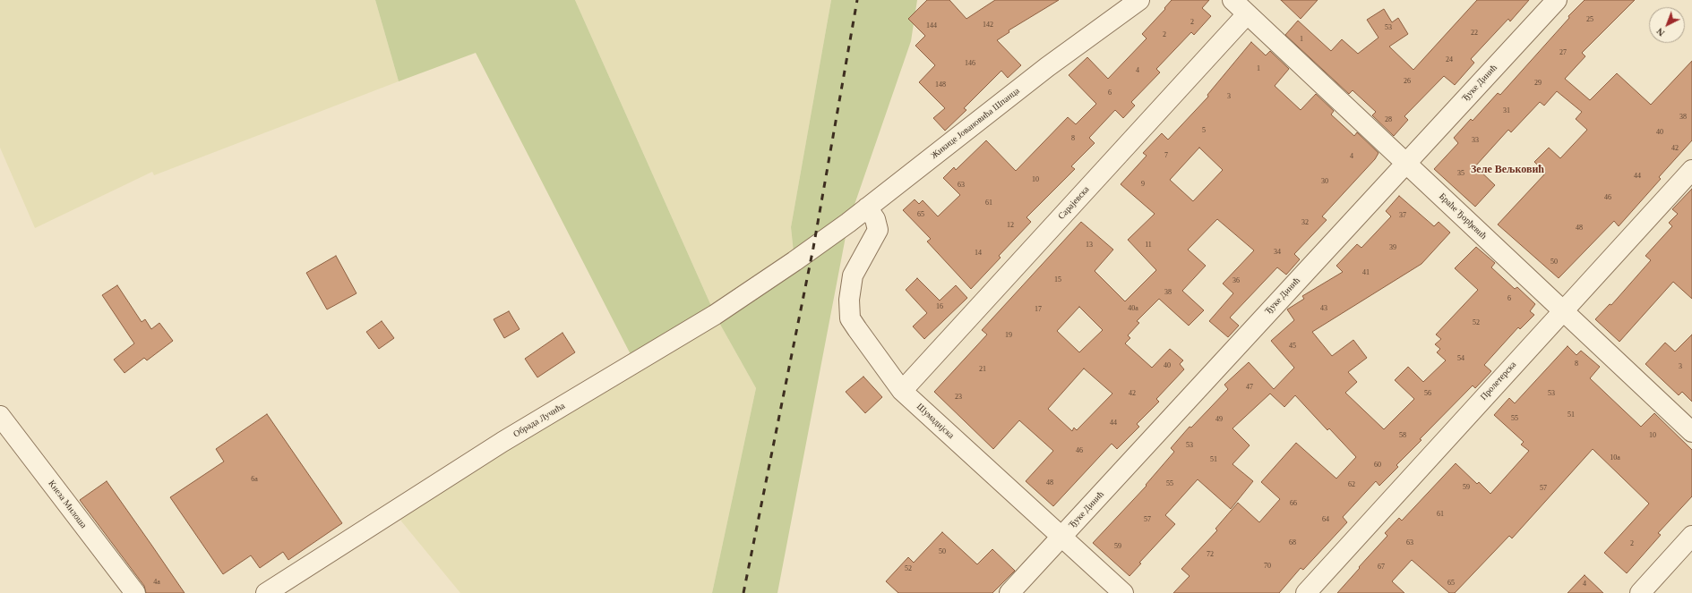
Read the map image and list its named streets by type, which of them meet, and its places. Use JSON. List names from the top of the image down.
{
  "streets": {
    "street": [
      "Ђуке Динић",
      "Жикице Јовановића Шпанца",
      "Сарајевска",
      "Браће Ђорђевић",
      "Пролетерска",
      "Обрада Лучића",
      "Шумадијска",
      "Кнеза Милоша"
    ]
  },
  "crossings": [
    ["Ђуке Динић", "Браће Ђорђевић"],
    ["Ђуке Динић", "Шумадијска"],
    ["Жикице Јовановића Шпанца", "Обрада Лучића"],
    ["Жикице Јовановића Шпанца", "Шумадијска"],
    ["Сарајевска", "Браће Ђорђевић"],
    ["Сарајевска", "Шумадијска"],
    ["Браће Ђорђевић", "Пролетерска"]
  ],
  "districts": ["Зеле Вељковић"],
  "house_numbers": [
    "25",
    "2",
    "142",
    "144",
    "53",
    "22",
    "2",
    "1",
    "27",
    "24",
    "146",
    "1",
    "4",
    "26",
    "29",
    "148",
    "6",
    "3",
    "31",
    "38",
    "28",
    "5",
    "40",
    "8",
    "33",
    "42",
    "7",
    "4",
    "35",
    "44",
    "10",
    "30",
    "9",
    "63",
    "46",
    "61",
    "65",
    "37",
    "32",
    "12",
    "48",
    "13",
    "11",
    "39",
    "34",
    "14",
    "50",
    "41",
    "15",
    "36",
    "38",
    "6",
    "16",
    "40a",
    "43",
    "17",
    "52",
    "19",
    "45",
    "54",
    "8",
    "40",
    "3",
    "21",
    "47",
    "42",
    "56",
    "53",
    "23",
    "51",
    "55",
    "49",
    "44",
    "58",
    "10",
    "53",
    "46",
    "10a",
    "51",
    "60",
    "6a",
    "48",
    "55",
    "62",
    "59",
    "57",
    "66",
    "61",
    "57",
    "64",
    "68",
    "63",
    "2",
    "59",
    "50",
    "72",
    "70",
    "67",
    "52",
    "4a",
    "65",
    "4"
  ],
  "north": "bottom left"
}
